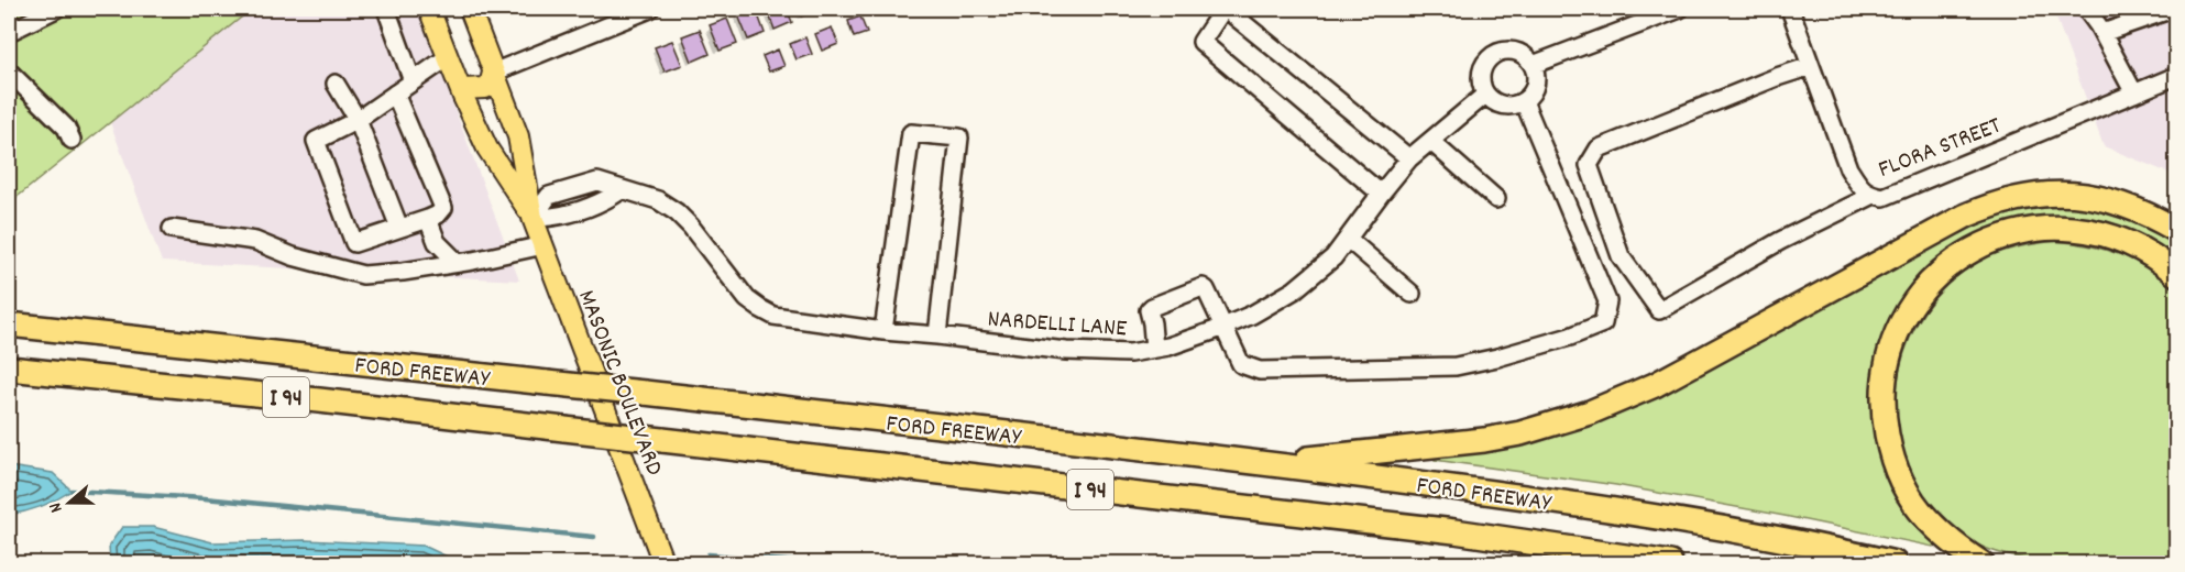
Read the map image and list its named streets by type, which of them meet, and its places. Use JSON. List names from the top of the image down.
{
  "streets": {
    "highway": ["FORD FREEWAY", "I 94"],
    "main road": ["MASONIC BOULEVARD"],
    "street": ["FLORA STREET", "NARDELLI LANE"]
  },
  "crossings": [
    ["NARDELLI LANE", "MASONIC BOULEVARD"]
  ],
  "north": "left"
}
